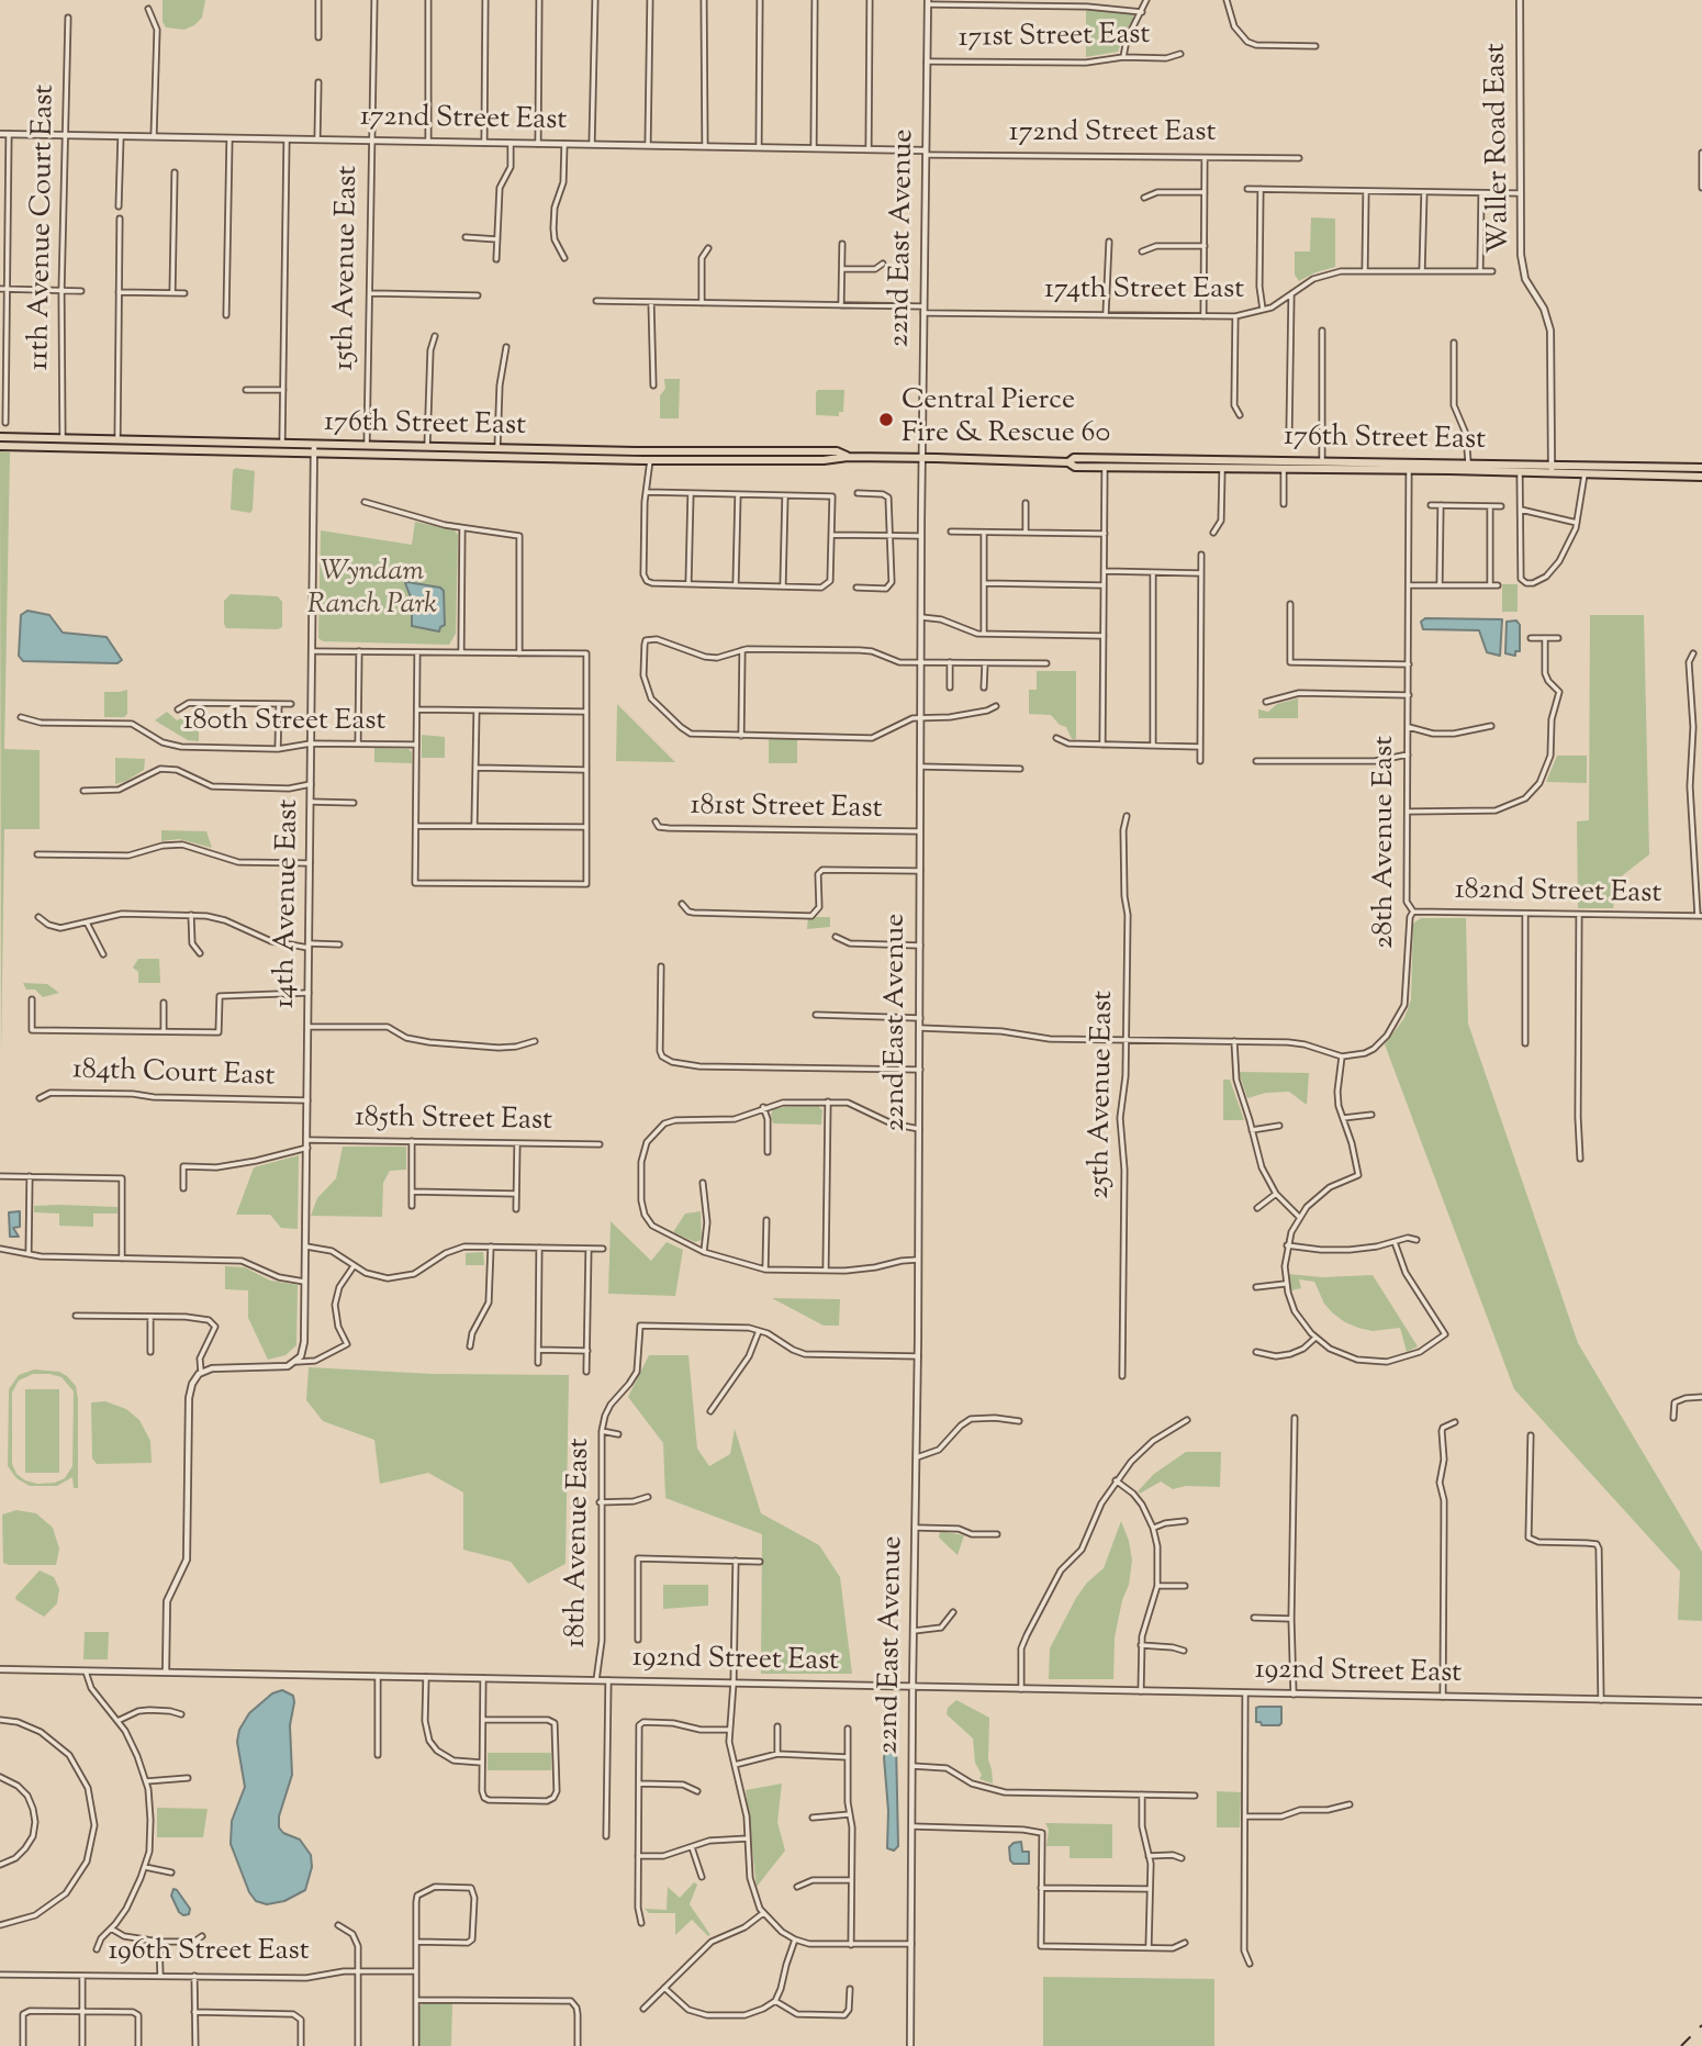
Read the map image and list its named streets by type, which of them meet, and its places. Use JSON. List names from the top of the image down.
{
  "streets": {
    "main road": ["176th Street East"],
    "street": [
      "171st Street East",
      "172nd Street East",
      "Waller Road East",
      "11th Avenue Court East",
      "22nd East Avenue",
      "15th Avenue East",
      "174th Street East",
      "180th Street East",
      "181st Street East",
      "28th Avenue East",
      "182nd Street East",
      "14th Avenue East",
      "184th Court East",
      "25th Avenue East",
      "185th Street East",
      "18th Avenue East",
      "192nd Street East",
      "196th Street East"
    ]
  },
  "crossings": [
    ["171st Street East", "22nd East Avenue"],
    ["172nd Street East", "11th Avenue Court East"],
    ["172nd Street East", "22nd East Avenue"],
    ["172nd Street East", "15th Avenue East"],
    ["Waller Road East", "176th Street East"],
    ["11th Avenue Court East", "176th Street East"],
    ["22nd East Avenue", "174th Street East"],
    ["22nd East Avenue", "176th Street East"],
    ["22nd East Avenue", "181st Street East"],
    ["22nd East Avenue", "192nd Street East"],
    ["15th Avenue East", "176th Street East"],
    ["176th Street East", "28th Avenue East"],
    ["176th Street East", "14th Avenue East"],
    ["180th Street East", "14th Avenue East"],
    ["28th Avenue East", "182nd Street East"],
    ["14th Avenue East", "184th Court East"],
    ["14th Avenue East", "185th Street East"],
    ["18th Avenue East", "192nd Street East"]
  ],
  "parks": ["Wyndam Ranch Park"],
  "places": ["Central Pierce Fire & Rescue 60"]
}
